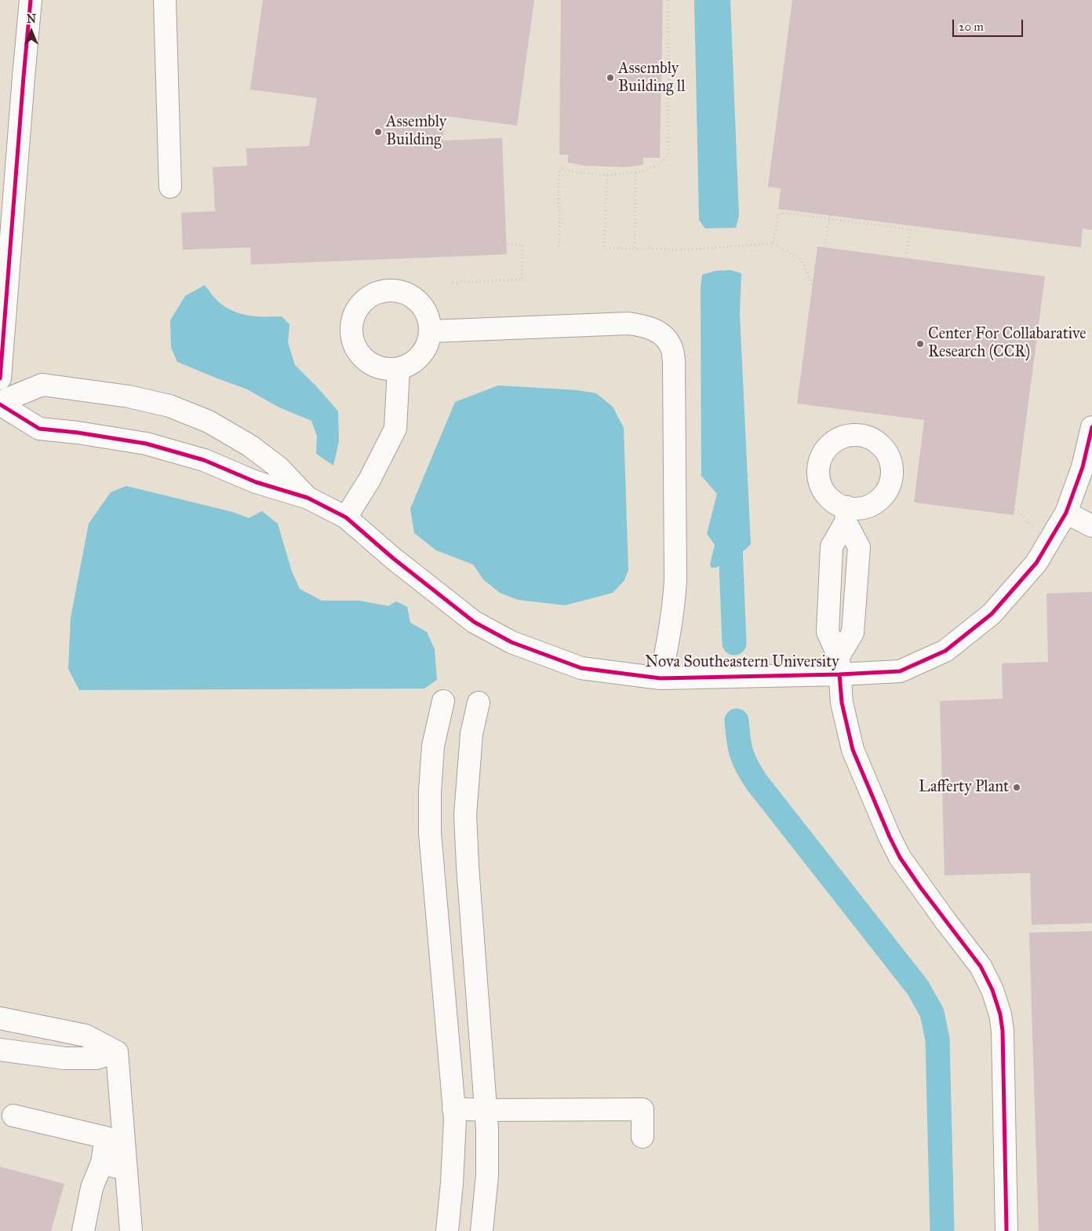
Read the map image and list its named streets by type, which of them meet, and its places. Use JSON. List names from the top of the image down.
{
  "streets": {
    "street": ["Nova Southeastern University"]
  },
  "places": [
    "Assembly Building ll",
    "Assembly Building",
    "Center For Collabarative Research (CCR)",
    "Lafferty Plant"
  ],
  "scale_bar": "20 m",
  "north": "top"
}
